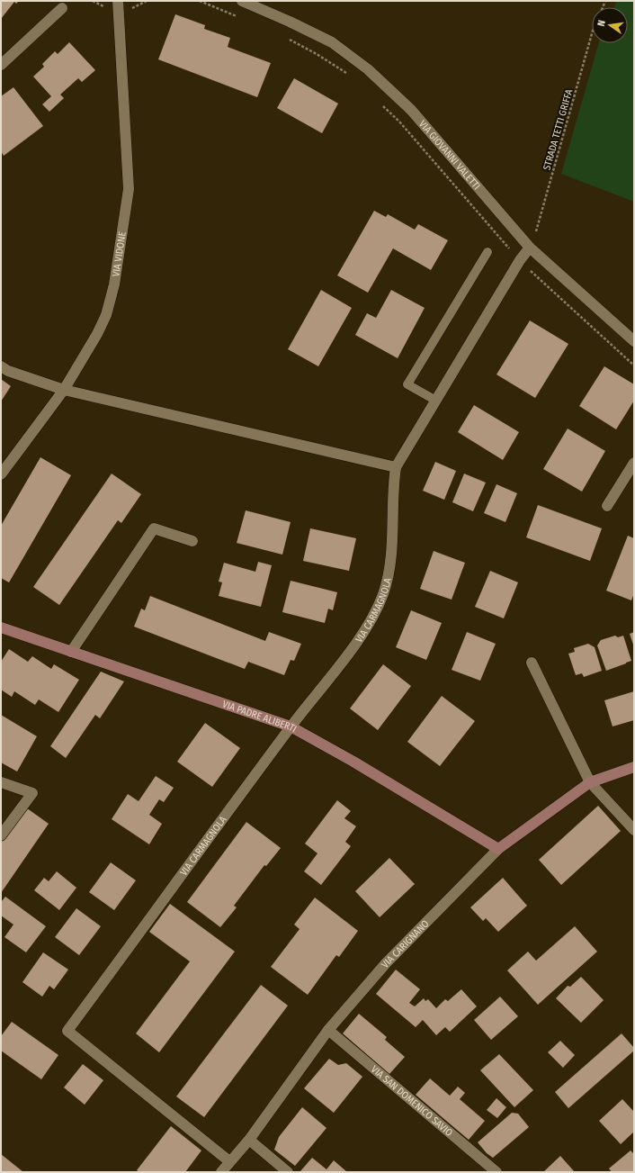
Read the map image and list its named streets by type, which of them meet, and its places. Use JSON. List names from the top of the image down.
{
  "streets": {
    "street": [
      "VIA GIOVANNI VALETTI",
      "VIA VIDONE",
      "VIA CARMAGNOLA",
      "VIA PADRE ALIBERTI",
      "VIA CARIGNANO",
      "VIA SAN DOMENICO SAVIO"
    ],
    "path": ["STRADA TETTI GRIFFA"]
  },
  "crossings": [
    ["STRADA TETTI GRIFFA", "VIA GIOVANNI VALETTI"],
    ["VIA CARMAGNOLA", "VIA PADRE ALIBERTI"],
    ["VIA CARMAGNOLA", "VIA CARIGNANO"],
    ["VIA PADRE ALIBERTI", "VIA CARIGNANO"],
    ["VIA CARIGNANO", "VIA SAN DOMENICO SAVIO"]
  ],
  "north": "left"
}
